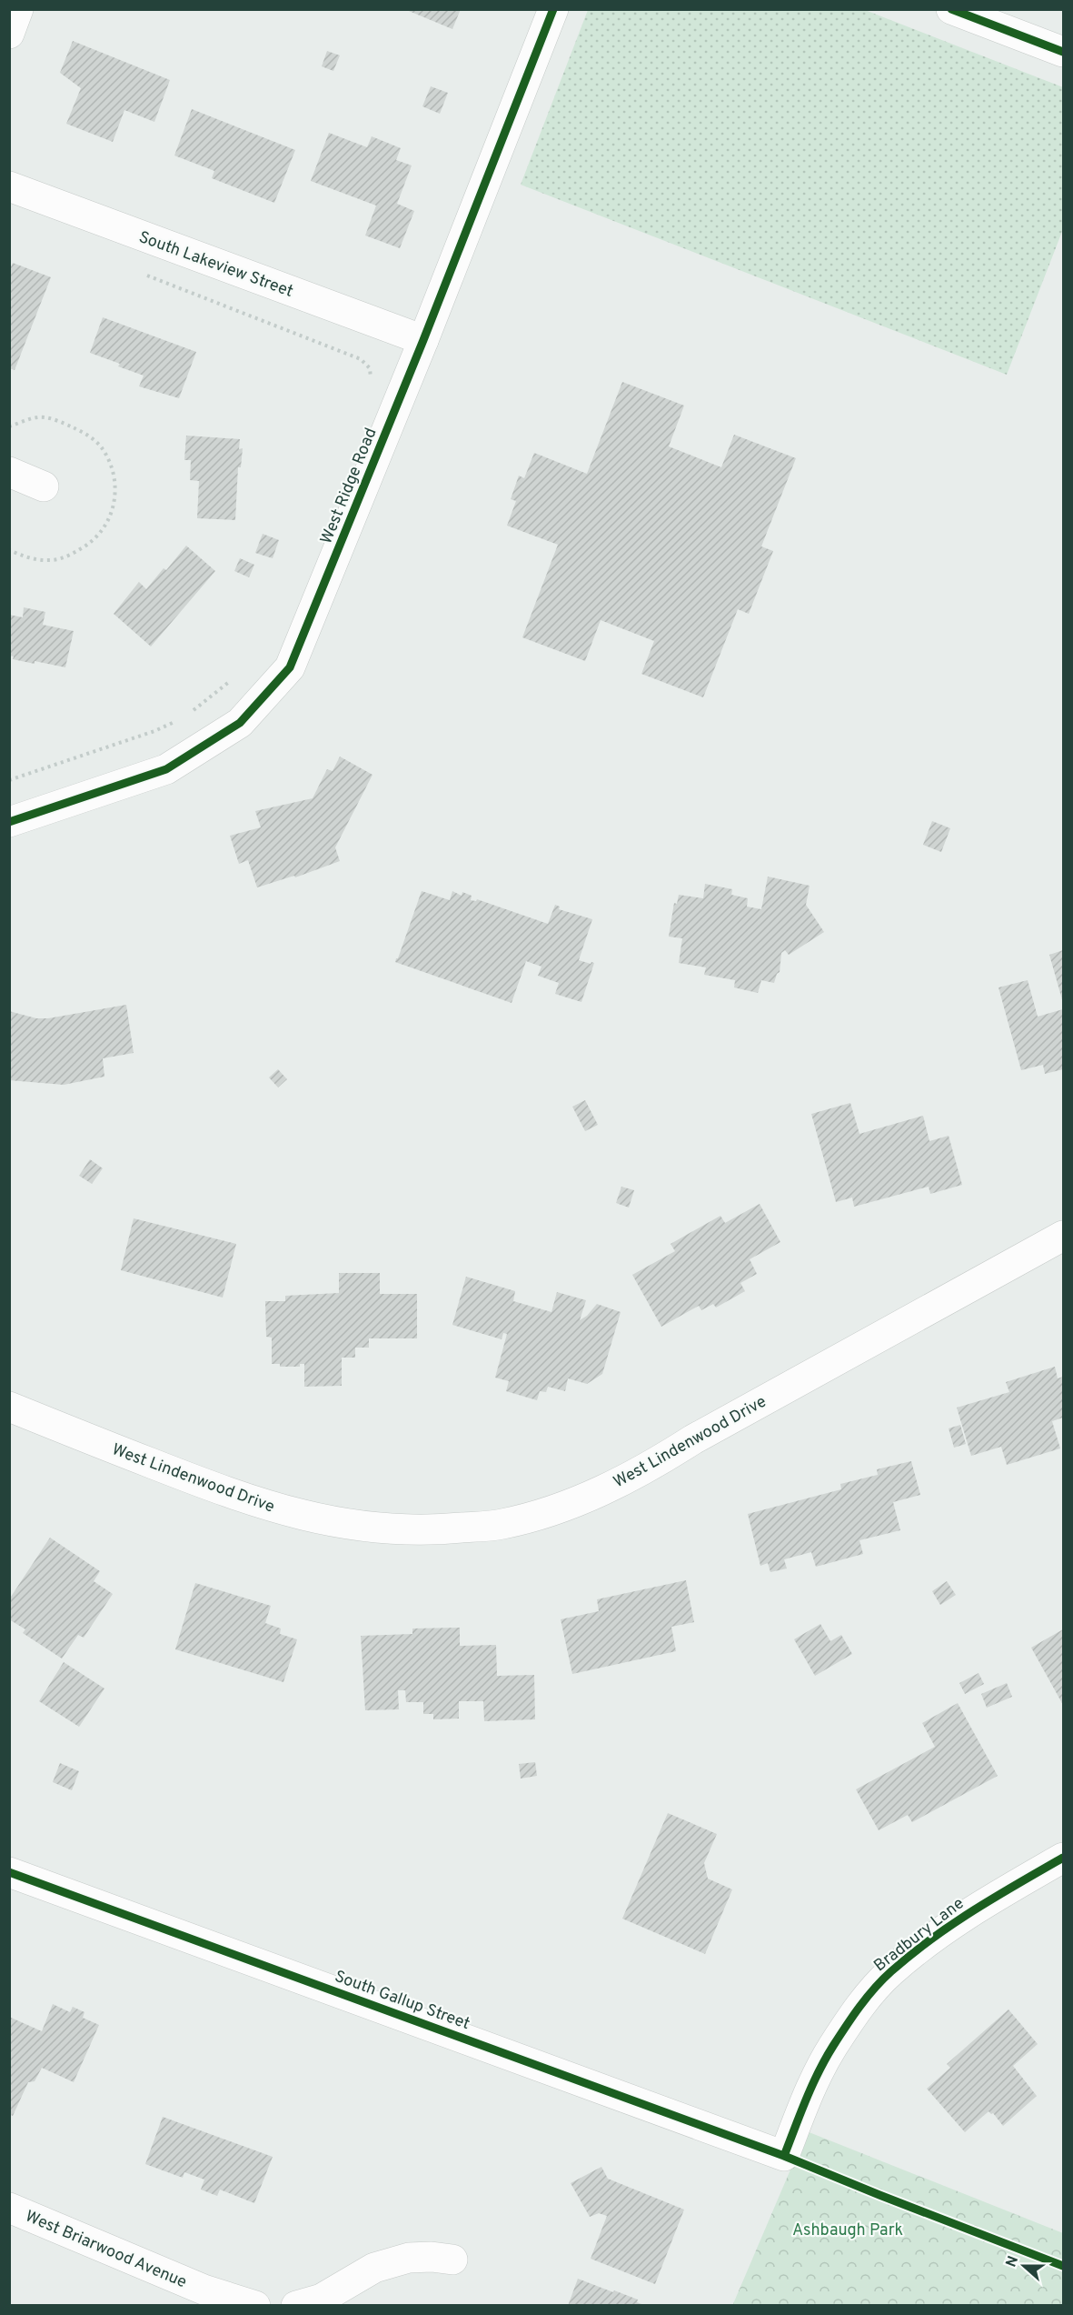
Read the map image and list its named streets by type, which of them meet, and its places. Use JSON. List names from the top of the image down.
{
  "streets": {
    "street": [
      "South Lakeview Street",
      "West Ridge Road",
      "West Lindenwood Drive",
      "Bradbury Lane",
      "South Gallup Street",
      "West Briarwood Avenue"
    ]
  },
  "crossings": [
    ["South Lakeview Street", "West Ridge Road"],
    ["Bradbury Lane", "South Gallup Street"]
  ],
  "parks": ["Ashbaugh Park"],
  "north": "left"
}
